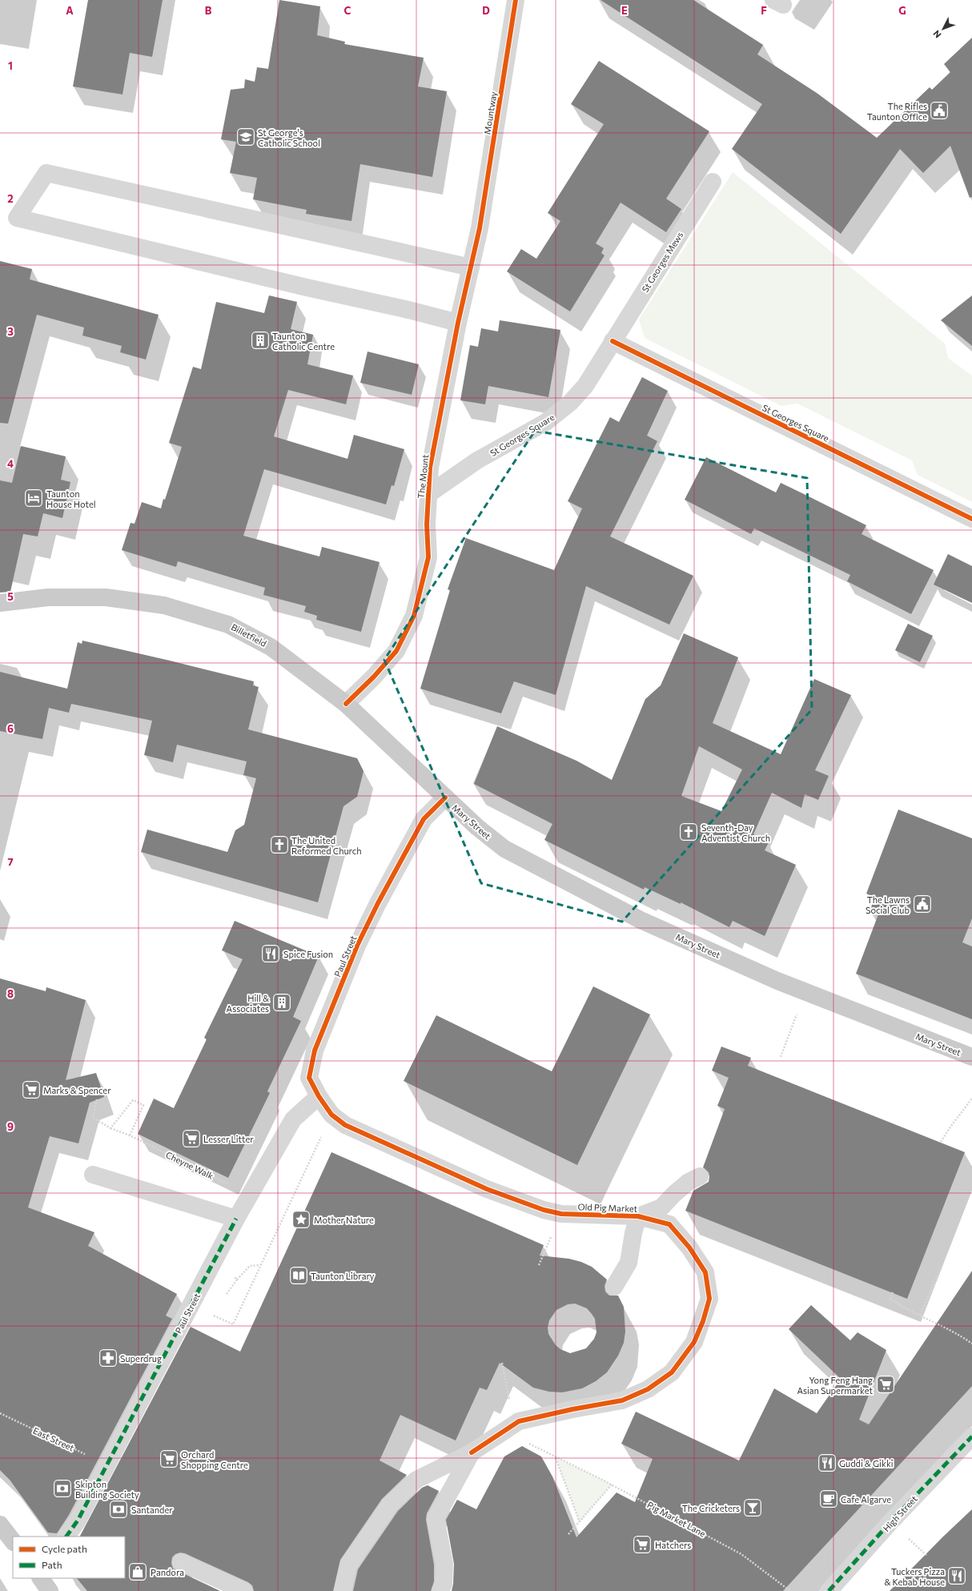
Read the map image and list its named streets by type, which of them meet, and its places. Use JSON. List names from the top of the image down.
{
  "streets": {
    "main road": ["Billetfield", "Mary Street"],
    "street": [
      "Mountway",
      "St Georges Mews",
      "St Georges Square",
      "The Mount",
      "Paul Street",
      "Old Pig Market",
      "High Street"
    ],
    "path": ["Cheyne Walk", "East Street", "Pig Market Lane"]
  },
  "crossings": [
    ["Mountway", "The Mount"],
    ["St Georges Mews", "St Georges Square"],
    ["St Georges Square", "The Mount"],
    ["The Mount", "Billetfield"],
    ["Billetfield", "Mary Street"],
    ["Billetfield", "Paul Street"],
    ["Mary Street", "Paul Street"],
    ["Paul Street", "Cheyne Walk"],
    ["Paul Street", "Old Pig Market"],
    ["Paul Street", "East Street"]
  ],
  "places": {
    "public building": ["The Rifles Taunton Office", "The Lawns Social Club"],
    "school or university": ["St George's Catholic School"],
    "building": ["Taunton Catholic Centre", "Hill & Associates"],
    "hotel": ["Taunton House Hotel"],
    "church": ["Seventh-Day Adventist Church", "The United Reformed Church"],
    "restaurant": ["Spice Fusion", "Guddi & Gikki", "Tuckers Pizza & Kebab House"],
    "supermarket": [
      "Marks & Spencer",
      "Lesser Litter",
      "Yong Feng Hang Asian Supermarket",
      "Orchard Shopping Centre",
      "Hatchers"
    ],
    "place": ["Mother Nature"],
    "library": ["Taunton Library"],
    "pharmacy": ["Superdrug"],
    "bank": ["Skipton Building Society", "Santander"],
    "cafe": ["Cafe Algarve"],
    "bar": ["The Cricketers"],
    "shop": ["Pandora"]
  },
  "legend": ["Cycle path", "Path"],
  "north": "bottom left",
  "grid": {
    "columns": [
      "A",
      "B",
      "C",
      "D",
      "E",
      "F",
      "G"
    ],
    "rows": [
      "1",
      "2",
      "3",
      "4",
      "5",
      "6",
      "7",
      "8",
      "9"
    ]
  }
}
